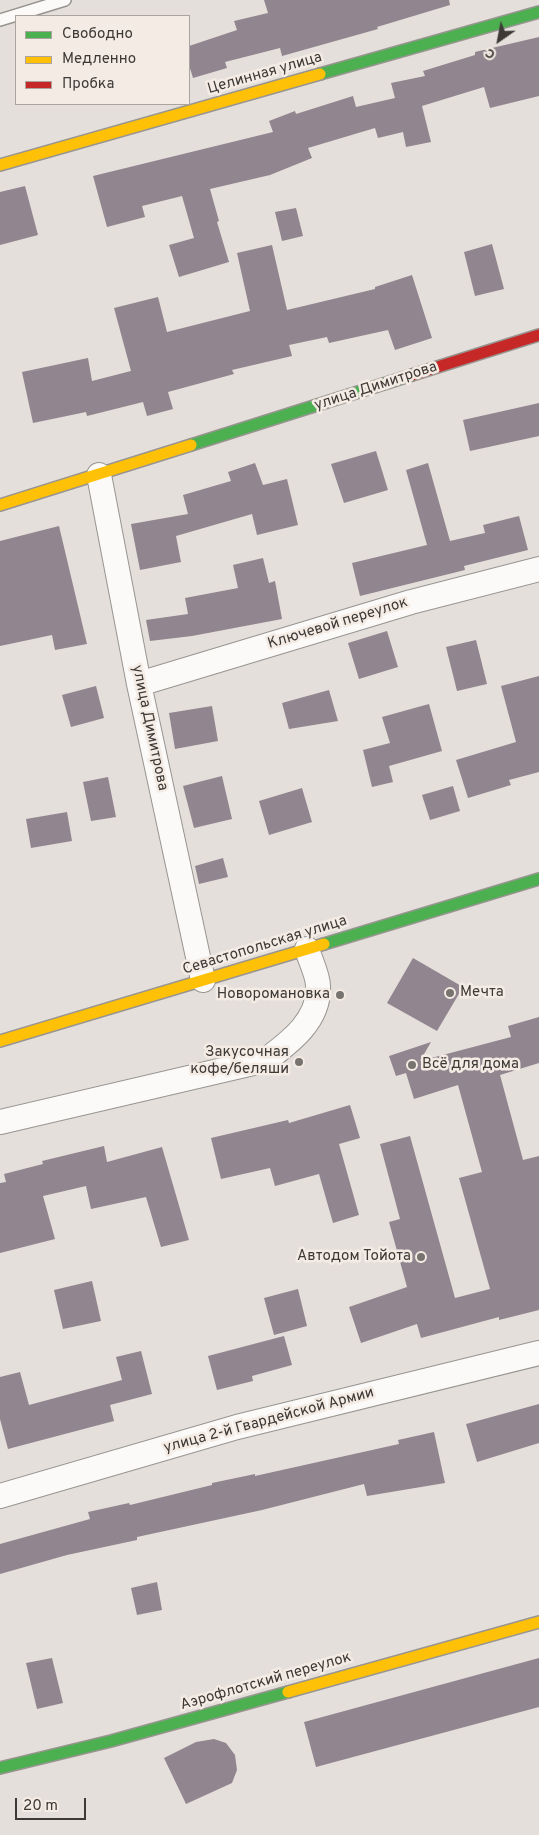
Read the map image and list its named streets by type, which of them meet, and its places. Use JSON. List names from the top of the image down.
{
  "streets": {
    "street": [
      "Целинная улица",
      "улица Димитрова",
      "Ключевой переулок",
      "Севастопольская улица",
      "улица 2-й Гвардейской Армии",
      "Аэрофлотский переулок"
    ]
  },
  "crossings": [
    ["улица Димитрова", "Ключевой переулок"],
    ["улица Димитрова", "Севастопольская улица"]
  ],
  "places": [
    "Мечта",
    "Новоромановка",
    "Закусочная кофе/беляши",
    "Всё для дома",
    "Автодом Тойота"
  ],
  "legend": ["Свободно", "Медленно", "Пробка"],
  "scale_bar": "20 m",
  "north": "bottom left"
}
